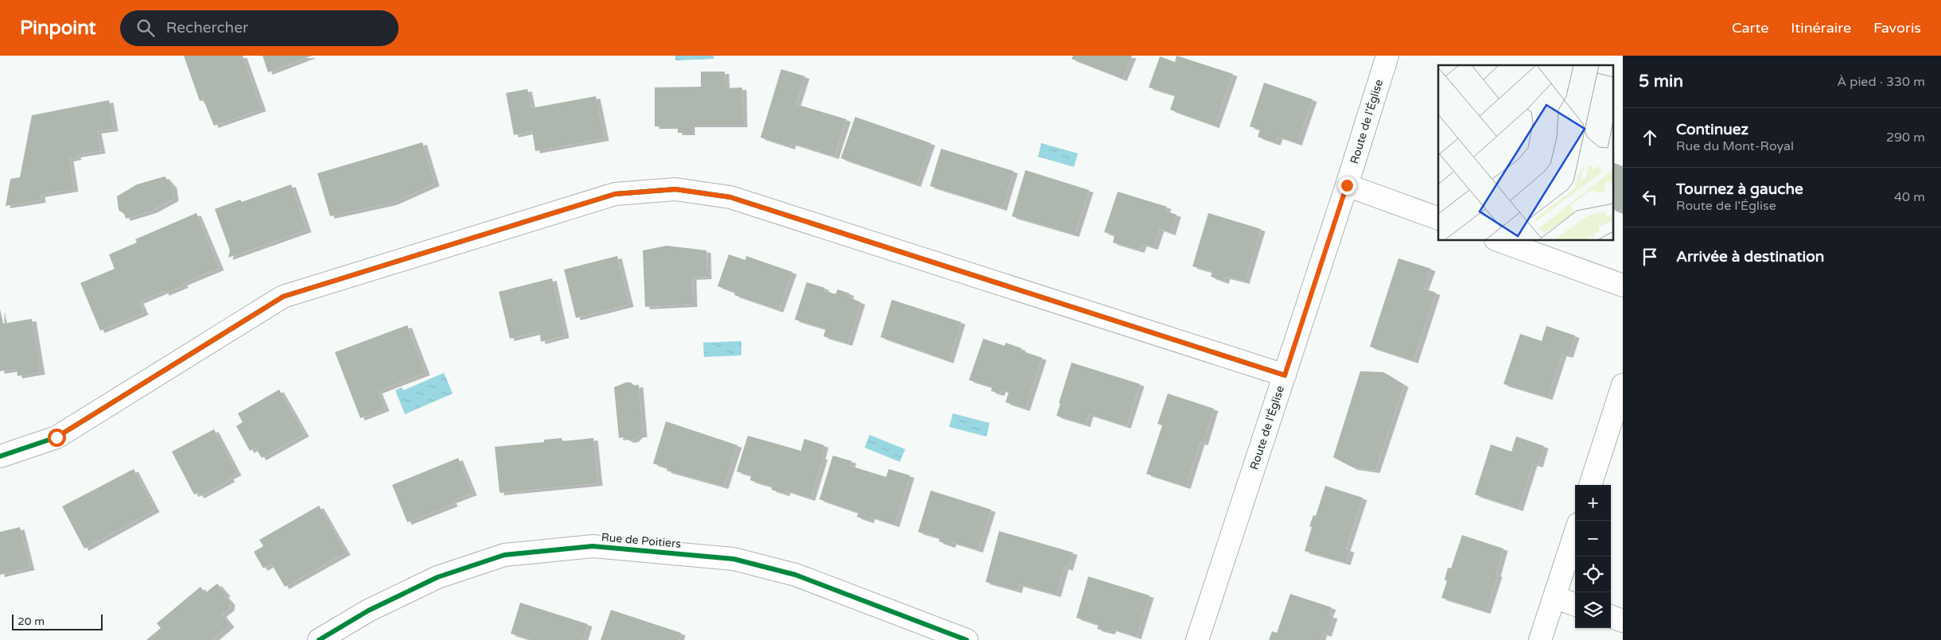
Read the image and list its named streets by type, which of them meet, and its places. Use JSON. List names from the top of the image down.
{
  "streets": {
    "street": ["Route de l'Église", "Rue de Poitiers"]
  },
  "scale_bar": "20 m",
  "page": {
    "header": "Pinpoint",
    "search": "Rechercher",
    "nav": ["Carte", "Itinéraire", "Favoris"],
    "heading": ["5 min", "À pied · 330 m"],
    "list": [
      ["Continuez", "Rue du Mont-Royal", "290 m"],
      ["Tournez à gauche", "Route de l'Église", "40 m"],
      "Arrivée à destination"
    ],
    "map_buttons": ["+", "−"],
    "scale": "20 m"
  }
}
